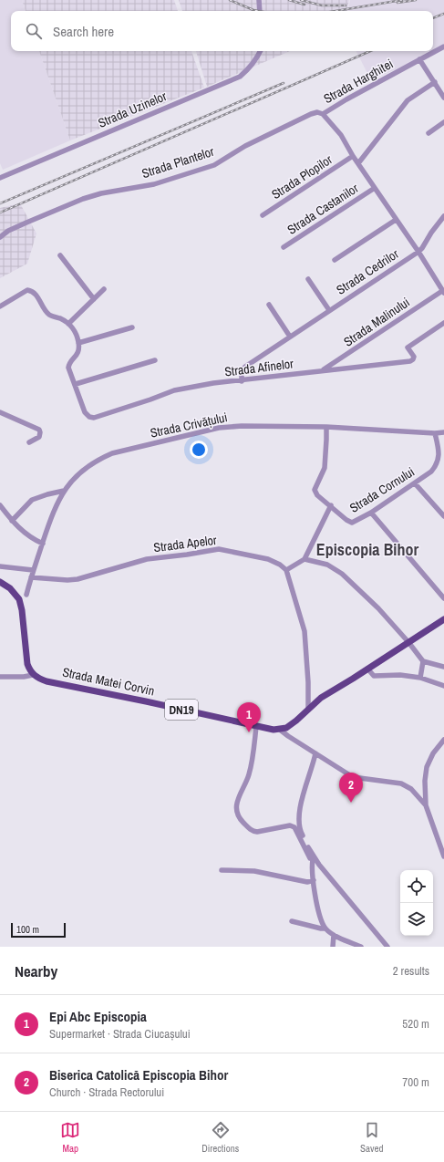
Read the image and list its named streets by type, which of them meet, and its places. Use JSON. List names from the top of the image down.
{
  "streets": {
    "main road": ["Strada Matei Corvin", "DN19"],
    "street": [
      "Strada Harghitei",
      "Strada Uzinelor",
      "Strada Plantelor",
      "Strada Plopilor",
      "Strada Castanilor",
      "Strada Cedrilor",
      "Strada Malinului",
      "Strada Afinelor",
      "Strada Crivățului",
      "Strada Cornului",
      "Strada Apelor"
    ]
  },
  "crossings": [
    ["Strada Harghitei", "Strada Plantelor"],
    ["Strada Cedrilor", "Strada Afinelor"],
    ["Strada Malinului", "Strada Afinelor"],
    ["Strada Crivățului", "Strada Cornului"],
    ["Strada Crivățului", "Strada Apelor"]
  ],
  "districts": ["Episcopia Bihor"],
  "scale_bar": "100 m",
  "page": {
    "search": "Search here",
    "pins": ["1", "2"],
    "scale": "100 m",
    "heading": ["Nearby", "2 results"],
    "list": [
      {
        "mark": "1",
        "name": "Epi Abc Episcopia",
        "note": "Supermarket · Strada Ciucașului",
        "value": "520 m"
      },
      {
        "mark": "2",
        "name": "Biserica Catolică Episcopia Bihor",
        "note": "Church · Strada Rectorului",
        "value": "700 m"
      }
    ],
    "nav": ["Map", "Directions", "Saved"]
  }
}
